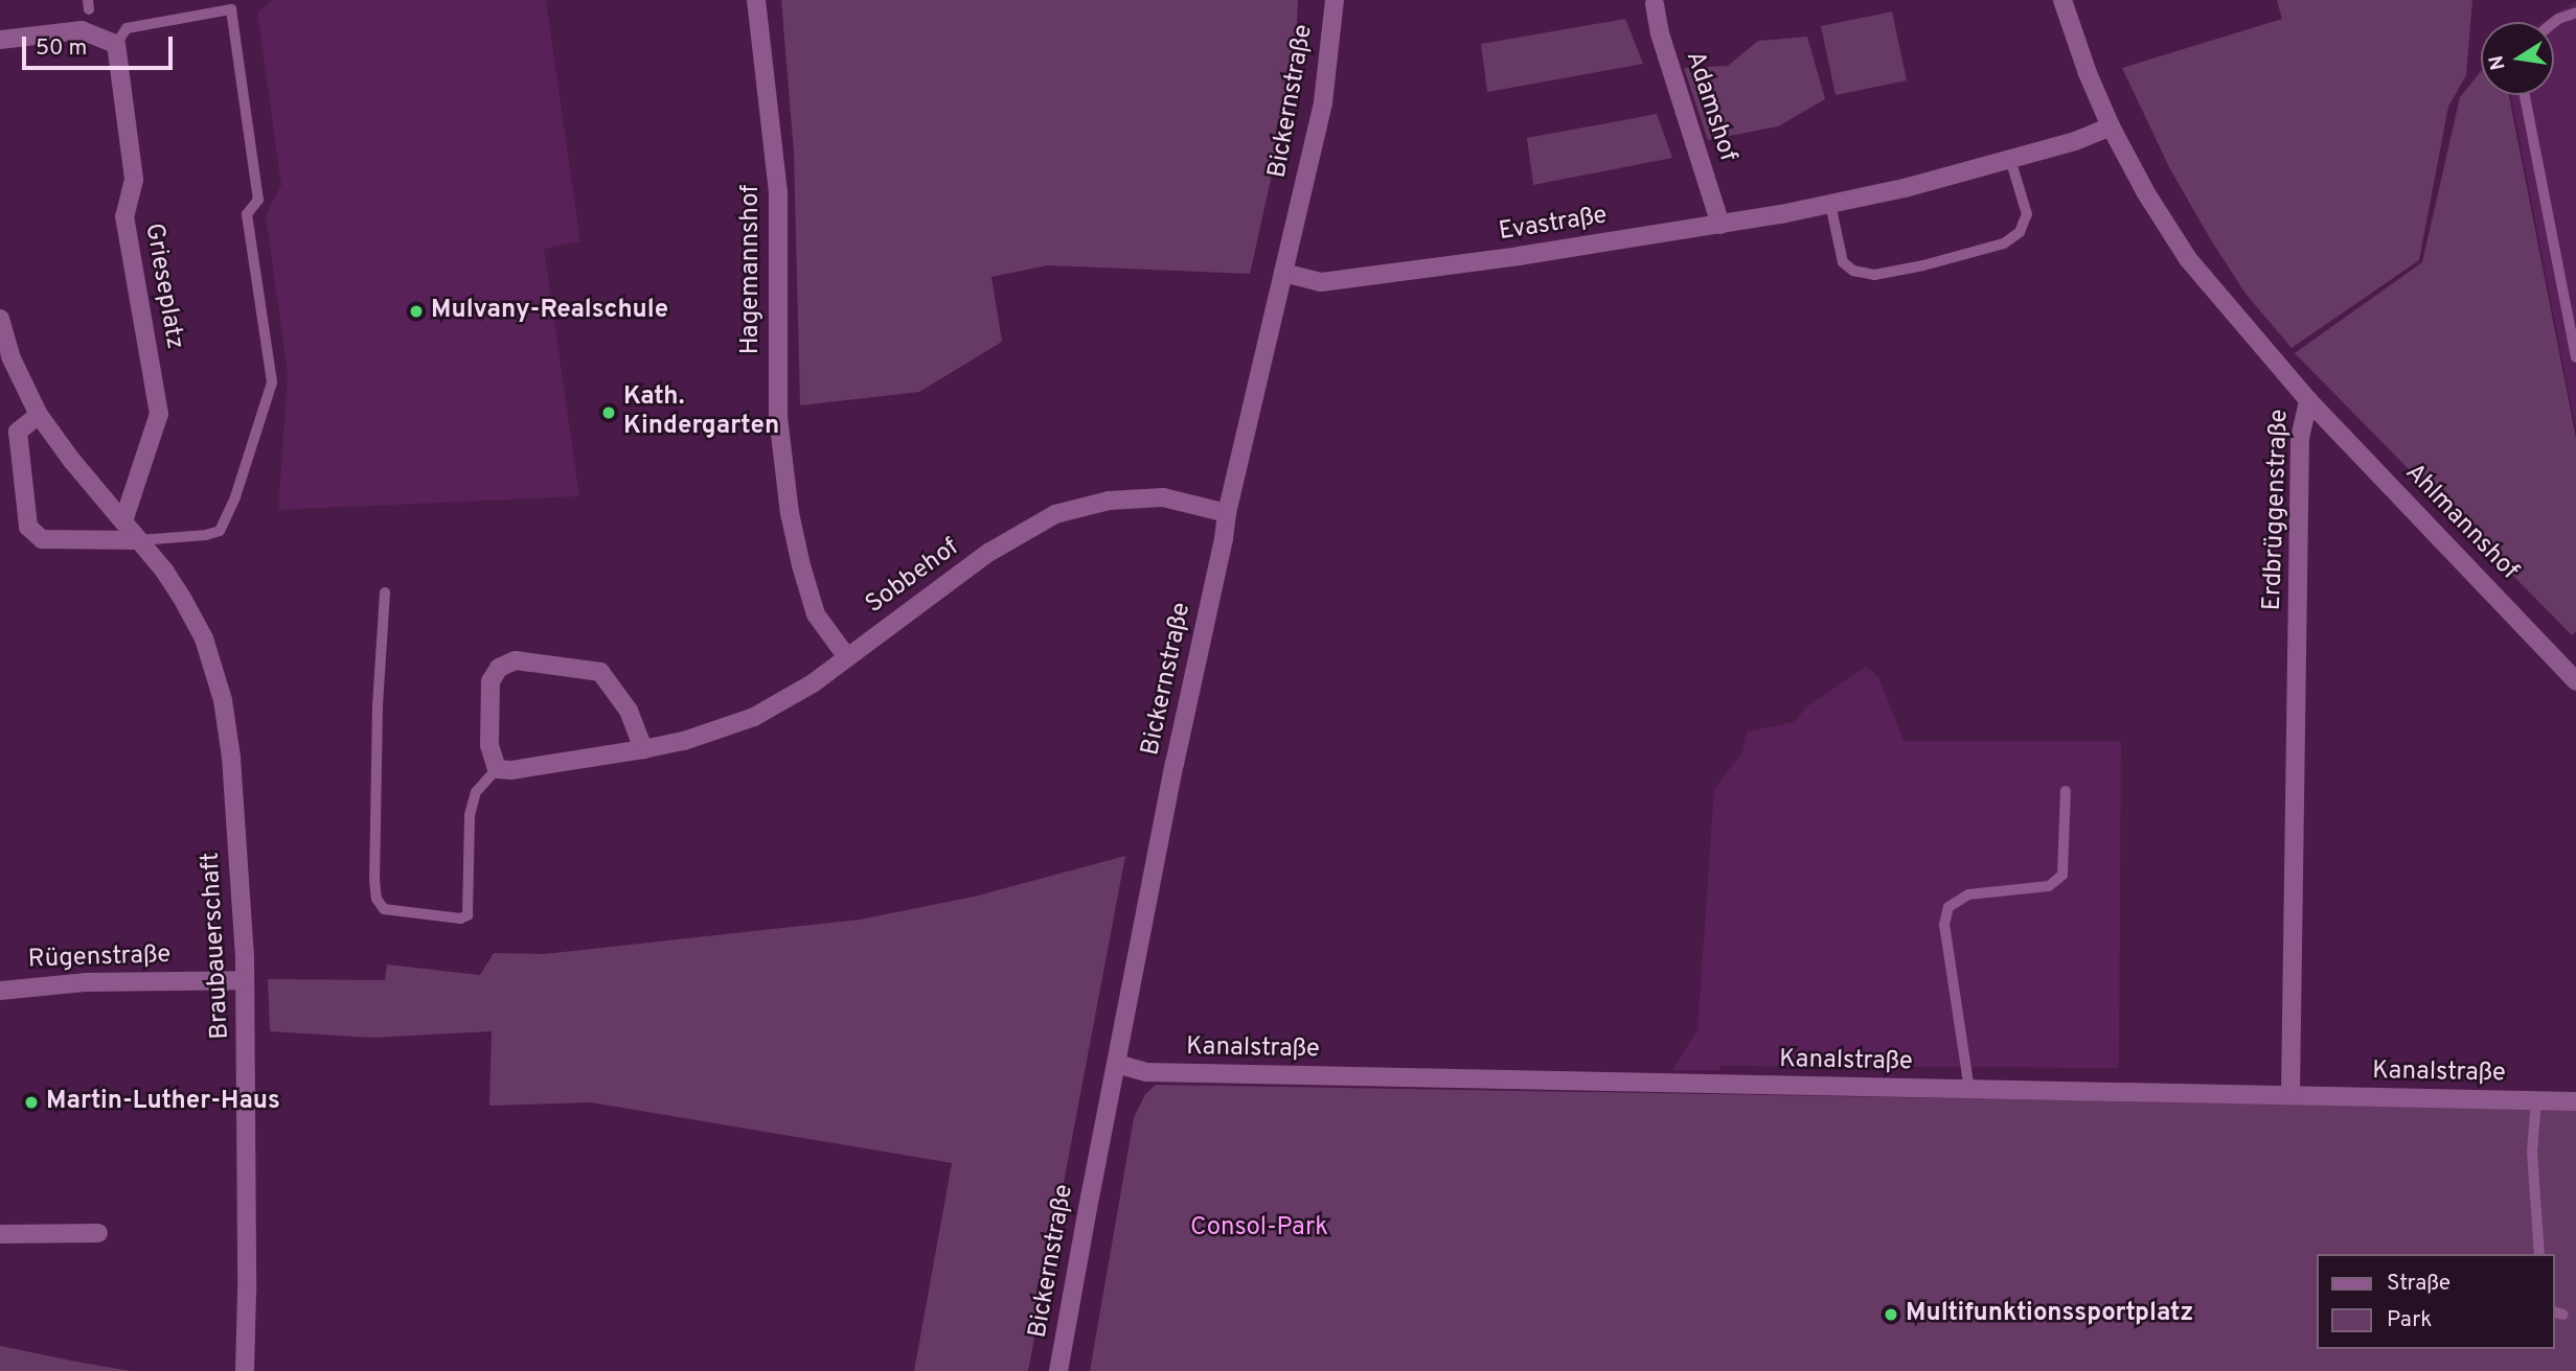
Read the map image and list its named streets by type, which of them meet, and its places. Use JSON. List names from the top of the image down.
{
  "streets": {
    "street": [
      "Bickernstraße",
      "Adamshof",
      "Evastraße",
      "Hagemannshof",
      "Grieseplatz",
      "Erdbrüggenstraße",
      "Ahlmannshof",
      "Sobbehof",
      "Braubauerschaft",
      "Rügenstraße",
      "Kanalstraße"
    ]
  },
  "crossings": [
    ["Bickernstraße", "Evastraße"],
    ["Bickernstraße", "Sobbehof"],
    ["Bickernstraße", "Kanalstraße"],
    ["Adamshof", "Evastraße"],
    ["Evastraße", "Erdbrüggenstraße"],
    ["Hagemannshof", "Sobbehof"],
    ["Grieseplatz", "Braubauerschaft"],
    ["Erdbrüggenstraße", "Ahlmannshof"],
    ["Erdbrüggenstraße", "Kanalstraße"],
    ["Braubauerschaft", "Rügenstraße"]
  ],
  "parks": ["Consol-Park"],
  "places": [
    "Mulvany-Realschule",
    "Kath. Kindergarten",
    "Martin-Luther-Haus",
    "Multifunktionssportplatz"
  ],
  "legend": ["Straße", "Park"],
  "scale_bar": "50 m",
  "north": "left"
}
